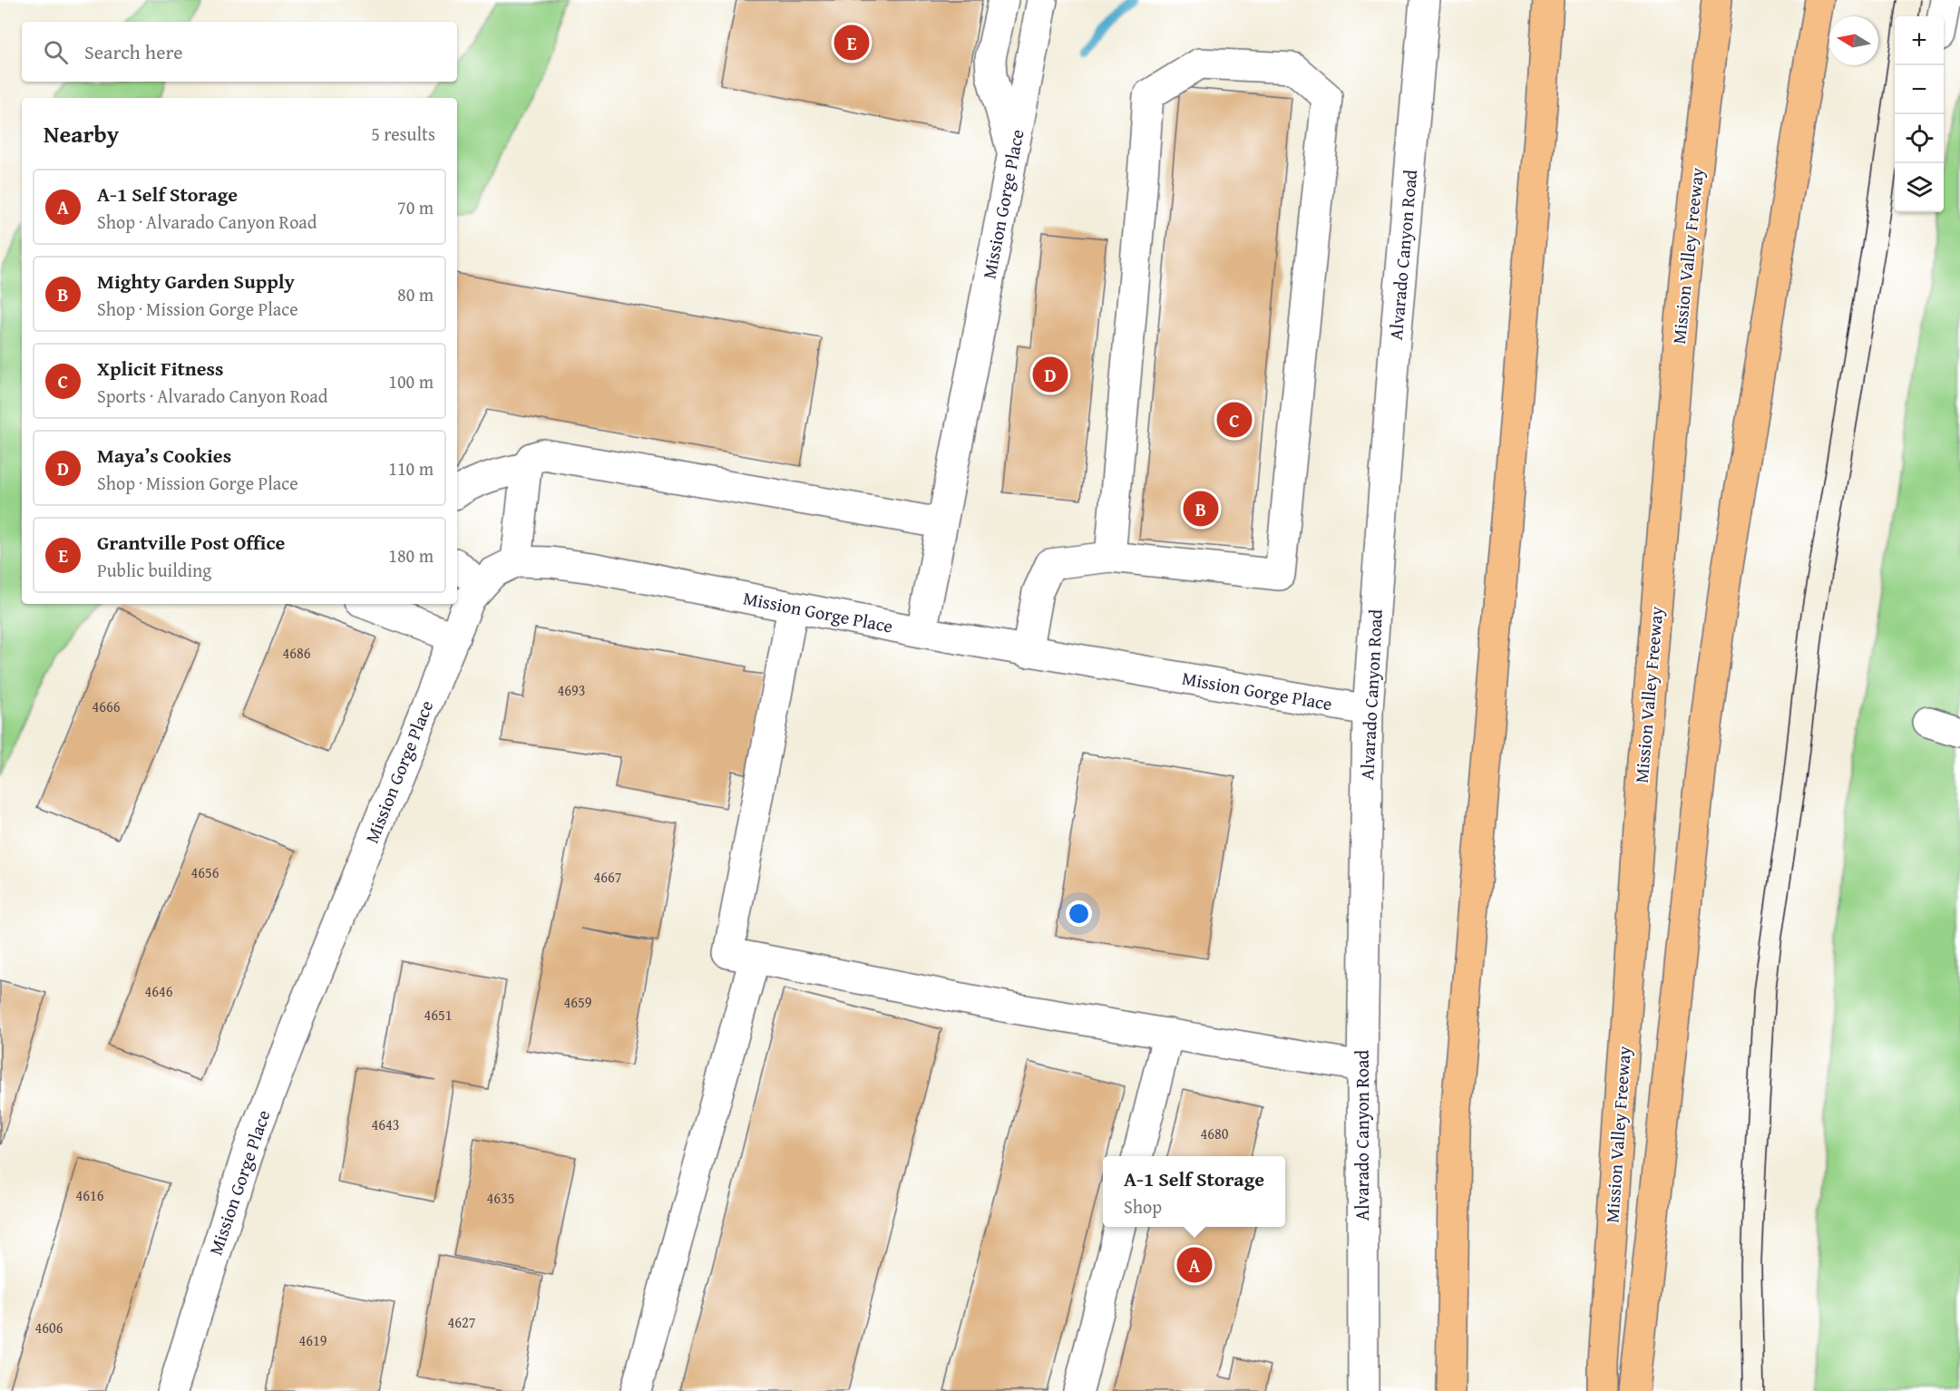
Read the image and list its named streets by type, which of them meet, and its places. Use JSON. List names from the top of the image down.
{
  "streets": {
    "highway": ["Mission Valley Freeway"],
    "street": ["Mission Gorge Place", "Alvarado Canyon Road"]
  },
  "crossings": [
    ["Mission Gorge Place", "Alvarado Canyon Road"]
  ],
  "house_numbers": [
    "4686",
    "4693",
    "4666",
    "4656",
    "4667",
    "4646",
    "4659",
    "4651",
    "4643",
    "4680",
    "4616",
    "4635",
    "4627",
    "4606",
    "4619"
  ],
  "north": "left",
  "page": {
    "map_buttons": ["+", "−"],
    "search": "Search here",
    "pins": [
      "E",
      "D",
      "C",
      "B",
      "A"
    ],
    "heading": ["Nearby", "5 results"],
    "list": [
      {
        "mark": "A",
        "name": "A-1 Self Storage",
        "note": "Shop · Alvarado Canyon Road",
        "value": "70 m"
      },
      {
        "mark": "B",
        "name": "Mighty Garden Supply",
        "note": "Shop · Mission Gorge Place",
        "value": "80 m"
      },
      {
        "mark": "C",
        "name": "Xplicit Fitness",
        "note": "Sports · Alvarado Canyon Road",
        "value": "100 m"
      },
      {
        "mark": "D",
        "name": "Maya’s Cookies",
        "note": "Shop · Mission Gorge Place",
        "value": "110 m"
      },
      {
        "mark": "E",
        "name": "Grantville Post Office",
        "note": "Public building",
        "value": "180 m"
      }
    ],
    "popup": ["A-1 Self Storage", "Shop"]
  }
}
